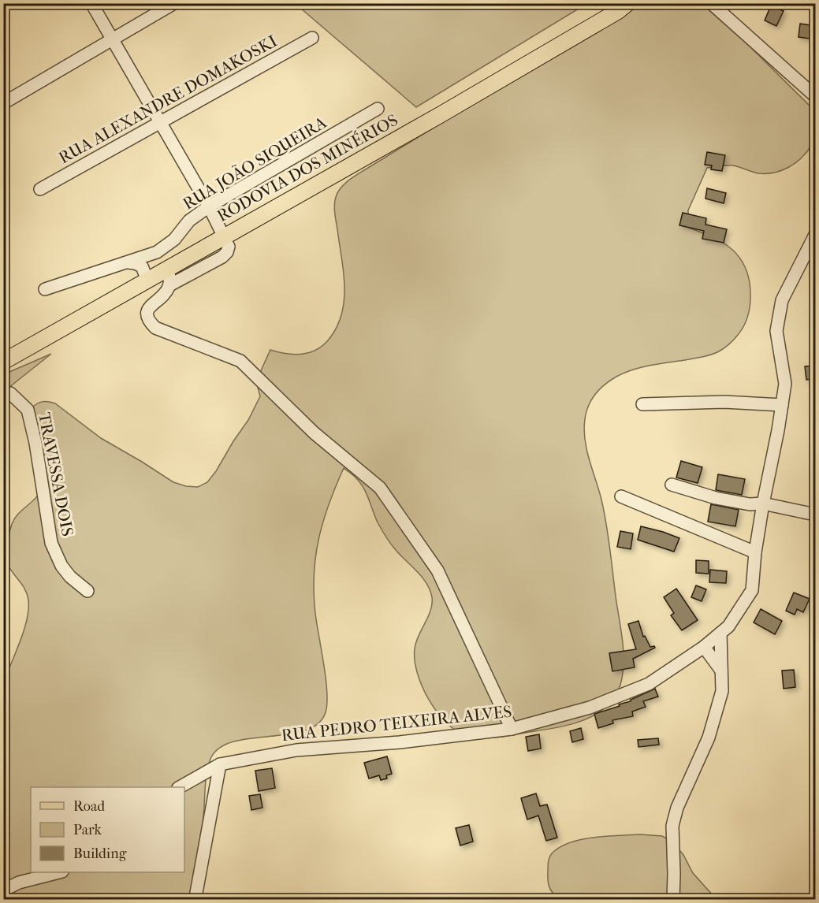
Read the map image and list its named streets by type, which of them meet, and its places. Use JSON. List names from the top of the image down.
{
  "streets": {
    "main road": ["RODOVIA DOS MINÉRIOS"],
    "street": [
      "RUA ALEXANDRE DOMAKOSKI",
      "RUA JOÃO SIQUEIRA",
      "TRAVESSA DOIS",
      "RUA PEDRO TEIXEIRA ALVES"
    ]
  },
  "legend": ["Road", "Park", "Building"]
}
